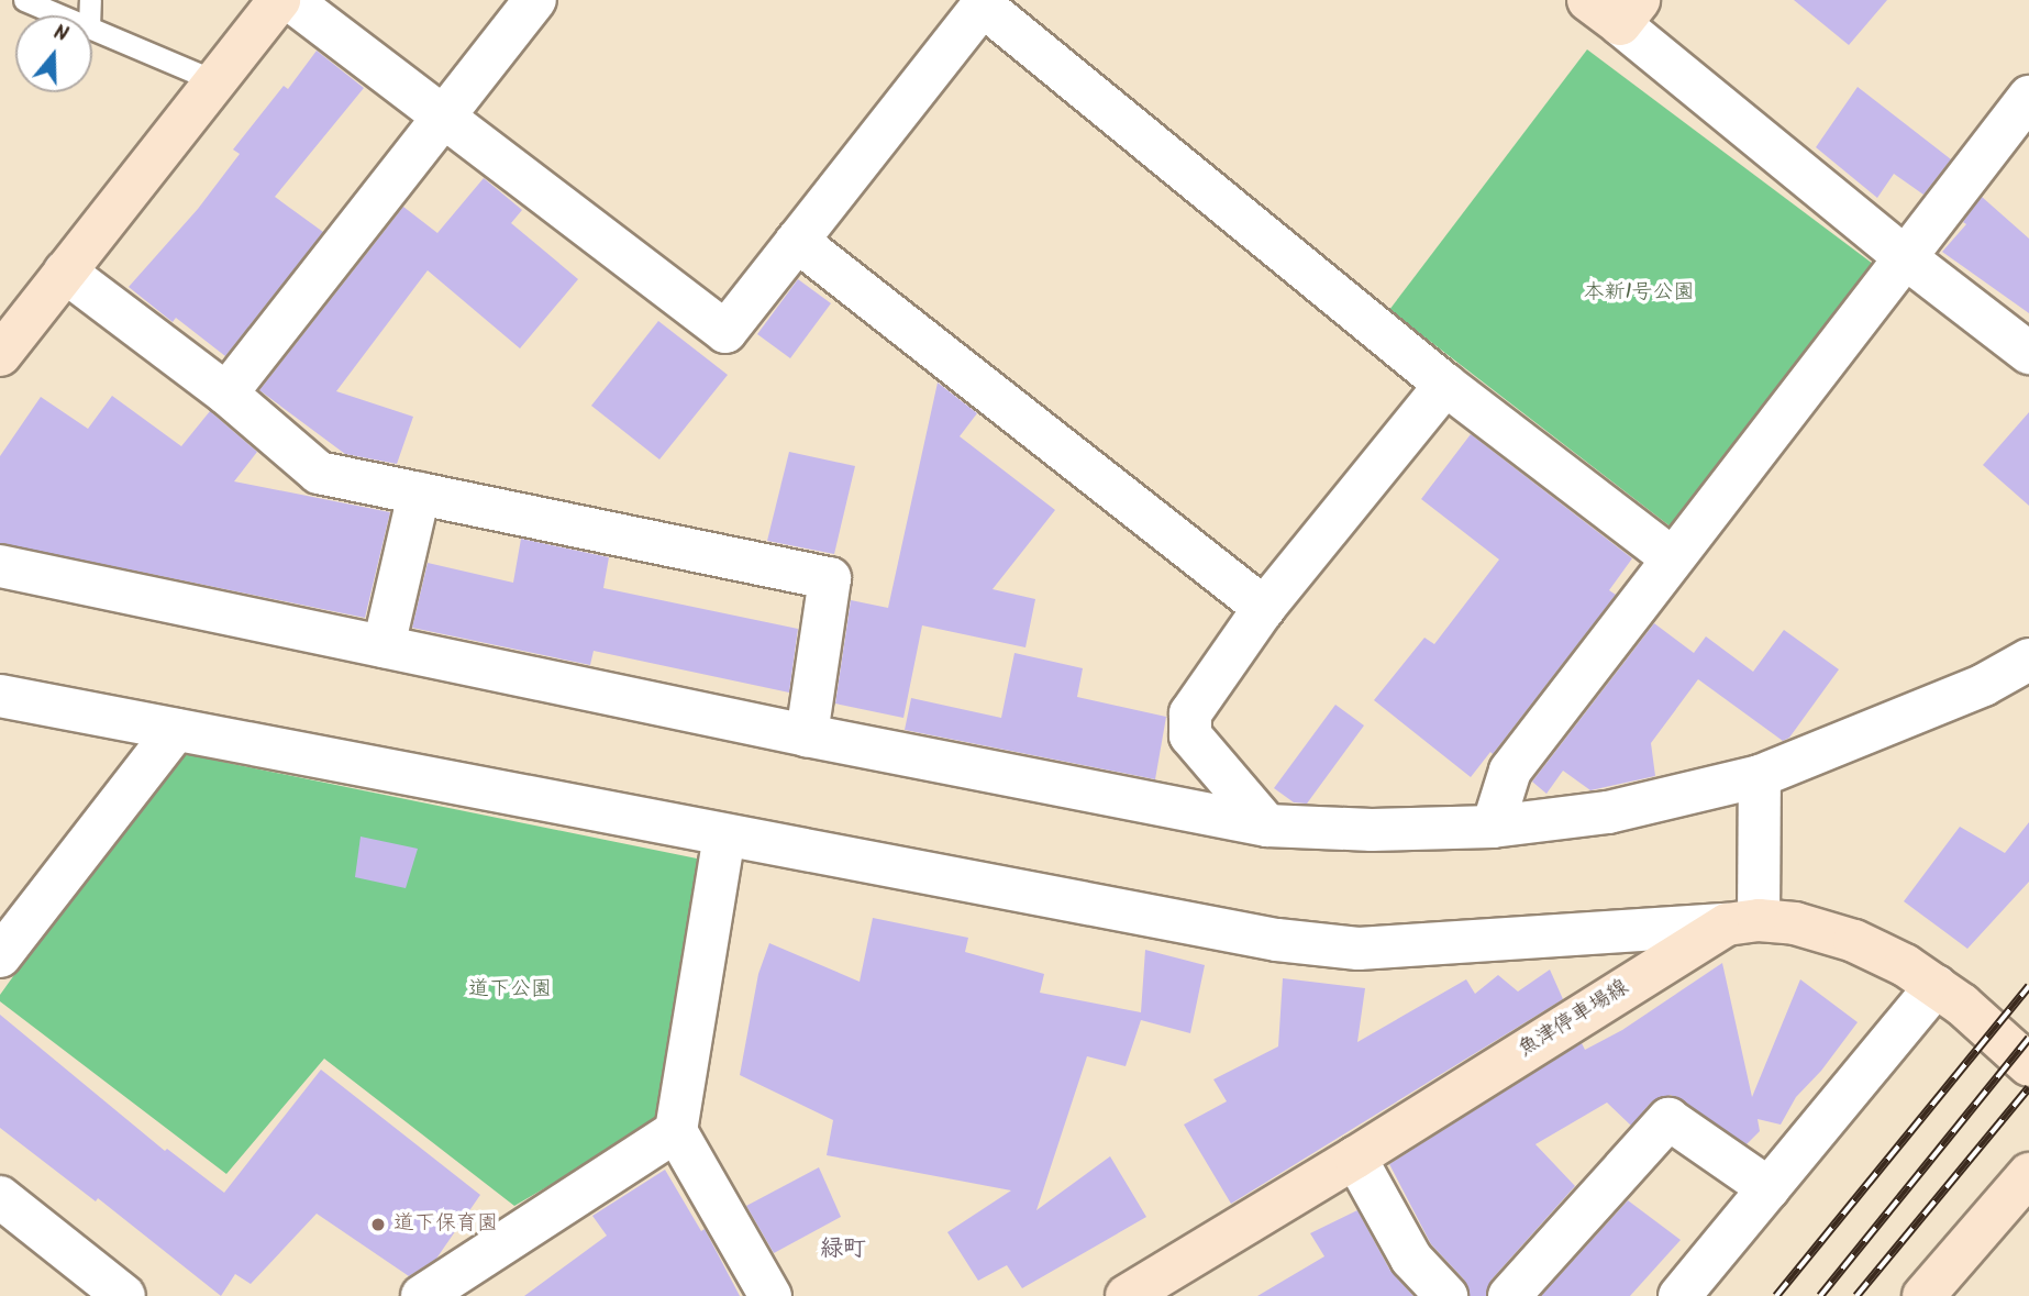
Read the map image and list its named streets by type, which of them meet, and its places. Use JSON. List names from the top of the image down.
{
  "streets": {
    "main road": ["魚津停車場線"]
  },
  "districts": ["緑町"],
  "parks": ["本新1号公園", "道下公園"],
  "places": ["道下保育園"],
  "north": "top"
}
